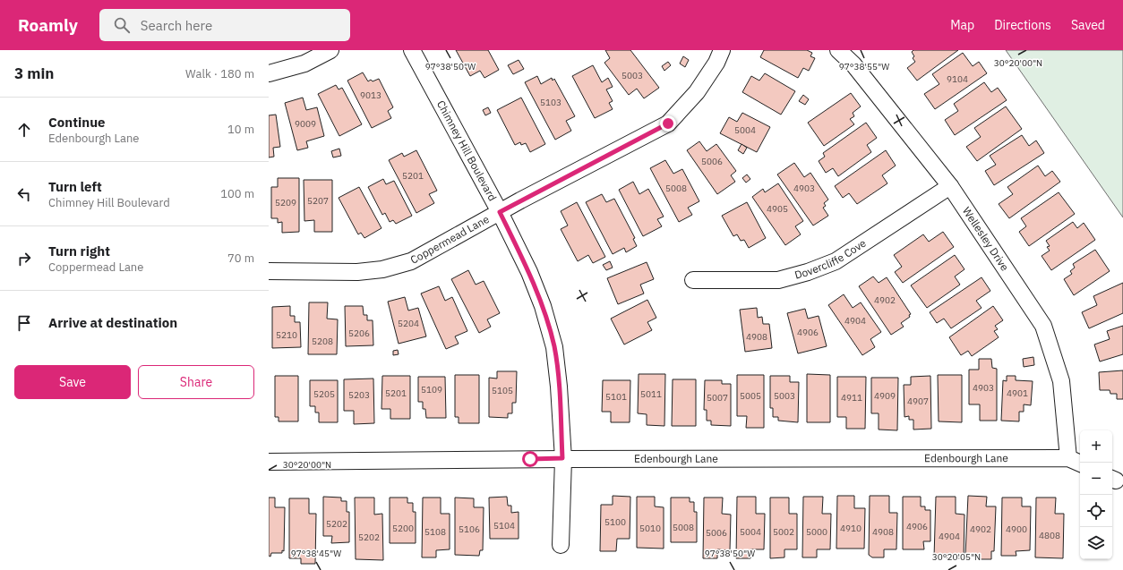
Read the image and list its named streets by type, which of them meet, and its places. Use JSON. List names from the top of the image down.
{
  "streets": {
    "street": [
      "Chimney Hill Boulevard",
      "Wellesley Drive",
      "Coppermead Lane",
      "Dovercliffe Cove",
      "Edenbourgh Lane"
    ]
  },
  "crossings": [
    ["Chimney Hill Boulevard", "Coppermead Lane"],
    ["Chimney Hill Boulevard", "Edenbourgh Lane"],
    ["Wellesley Drive", "Dovercliffe Cove"],
    ["Wellesley Drive", "Edenbourgh Lane"]
  ],
  "house_numbers": [
    "5003",
    "9104",
    "9013",
    "5103",
    "9009",
    "5004",
    "5006",
    "5201",
    "5008",
    "4903",
    "5207",
    "5209",
    "4905",
    "4902",
    "4904",
    "5204",
    "4906",
    "5206",
    "5210",
    "4908",
    "5208",
    "4903",
    "5109",
    "5105",
    "5201",
    "4901",
    "5205",
    "5011",
    "5203",
    "5005",
    "5003",
    "4909",
    "5101",
    "5007",
    "4911",
    "4907",
    "5100",
    "5202",
    "5104",
    "4906",
    "5008",
    "5200",
    "5010",
    "4910",
    "5106",
    "4902",
    "4900",
    "5108",
    "5004",
    "5002",
    "5000",
    "4908",
    "5006",
    "4808",
    "4904",
    "5202"
  ],
  "page": {
    "header": "Roamly",
    "search": "Search here",
    "nav": ["Map", "Directions", "Saved"],
    "heading": ["3 min", "Walk · 180 m"],
    "list": [
      ["Continue", "Edenbourgh Lane", "10 m"],
      ["Turn left", "Chimney Hill Boulevard", "100 m"],
      ["Turn right", "Coppermead Lane", "70 m"],
      "Arrive at destination"
    ],
    "buttons": ["Save", "Share"],
    "map_buttons": ["+", "−"]
  },
  "coordinates": [
    "30°20'00\"N",
    "97°38'50\"W",
    "97°38'55\"W",
    "97°38'45\"W",
    "30°20'05\"N"
  ]
}
